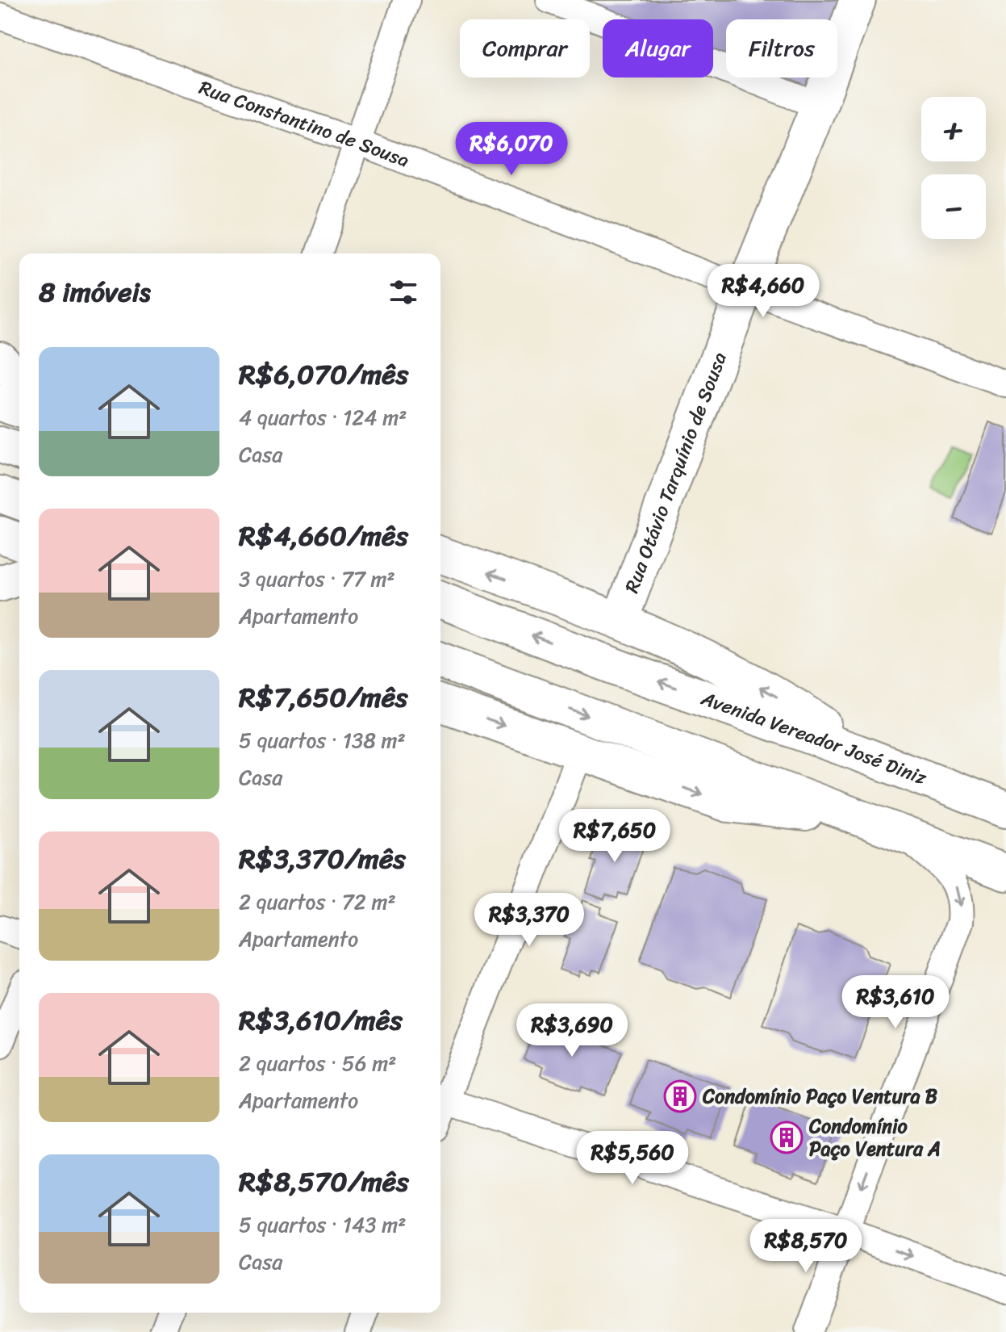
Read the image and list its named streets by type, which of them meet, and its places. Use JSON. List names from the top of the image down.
{
  "streets": {
    "main road": ["Rua Otávio Tarquínio de Sousa", "Avenida Vereador José Diniz"],
    "street": ["Rua Constantino de Sousa"]
  },
  "crossings": [
    ["Rua Constantino de Sousa", "Rua Otávio Tarquínio de Sousa"]
  ],
  "places": {
    "building": ["Condomínio Paço Ventura B", "Condomínio Paço Ventura A"]
  },
  "page": {
    "chip": ["Comprar", "Alugar", "Filtros"],
    "map_buttons": ["+", "−"],
    "price": [
      "R$6,070",
      "R$4,660",
      "R$7,650",
      "R$3,370",
      "R$3,610",
      "R$3,690",
      "R$5,560",
      "R$8,570"
    ],
    "heading": "8 imóveis",
    "list": [
      {
        "name": "R$6,070/mês",
        "note": "4 quartos · 124 m² · Casa"
      },
      {
        "name": "R$4,660/mês",
        "note": "3 quartos · 77 m² · Apartamento"
      },
      {
        "name": "R$7,650/mês",
        "note": "5 quartos · 138 m² · Casa"
      },
      {
        "name": "R$3,370/mês",
        "note": "2 quartos · 72 m² · Apartamento"
      },
      {
        "name": "R$3,610/mês",
        "note": "2 quartos · 56 m² · Apartamento"
      },
      {
        "name": "R$8,570/mês",
        "note": "5 quartos · 143 m² · Casa"
      }
    ]
  }
}
